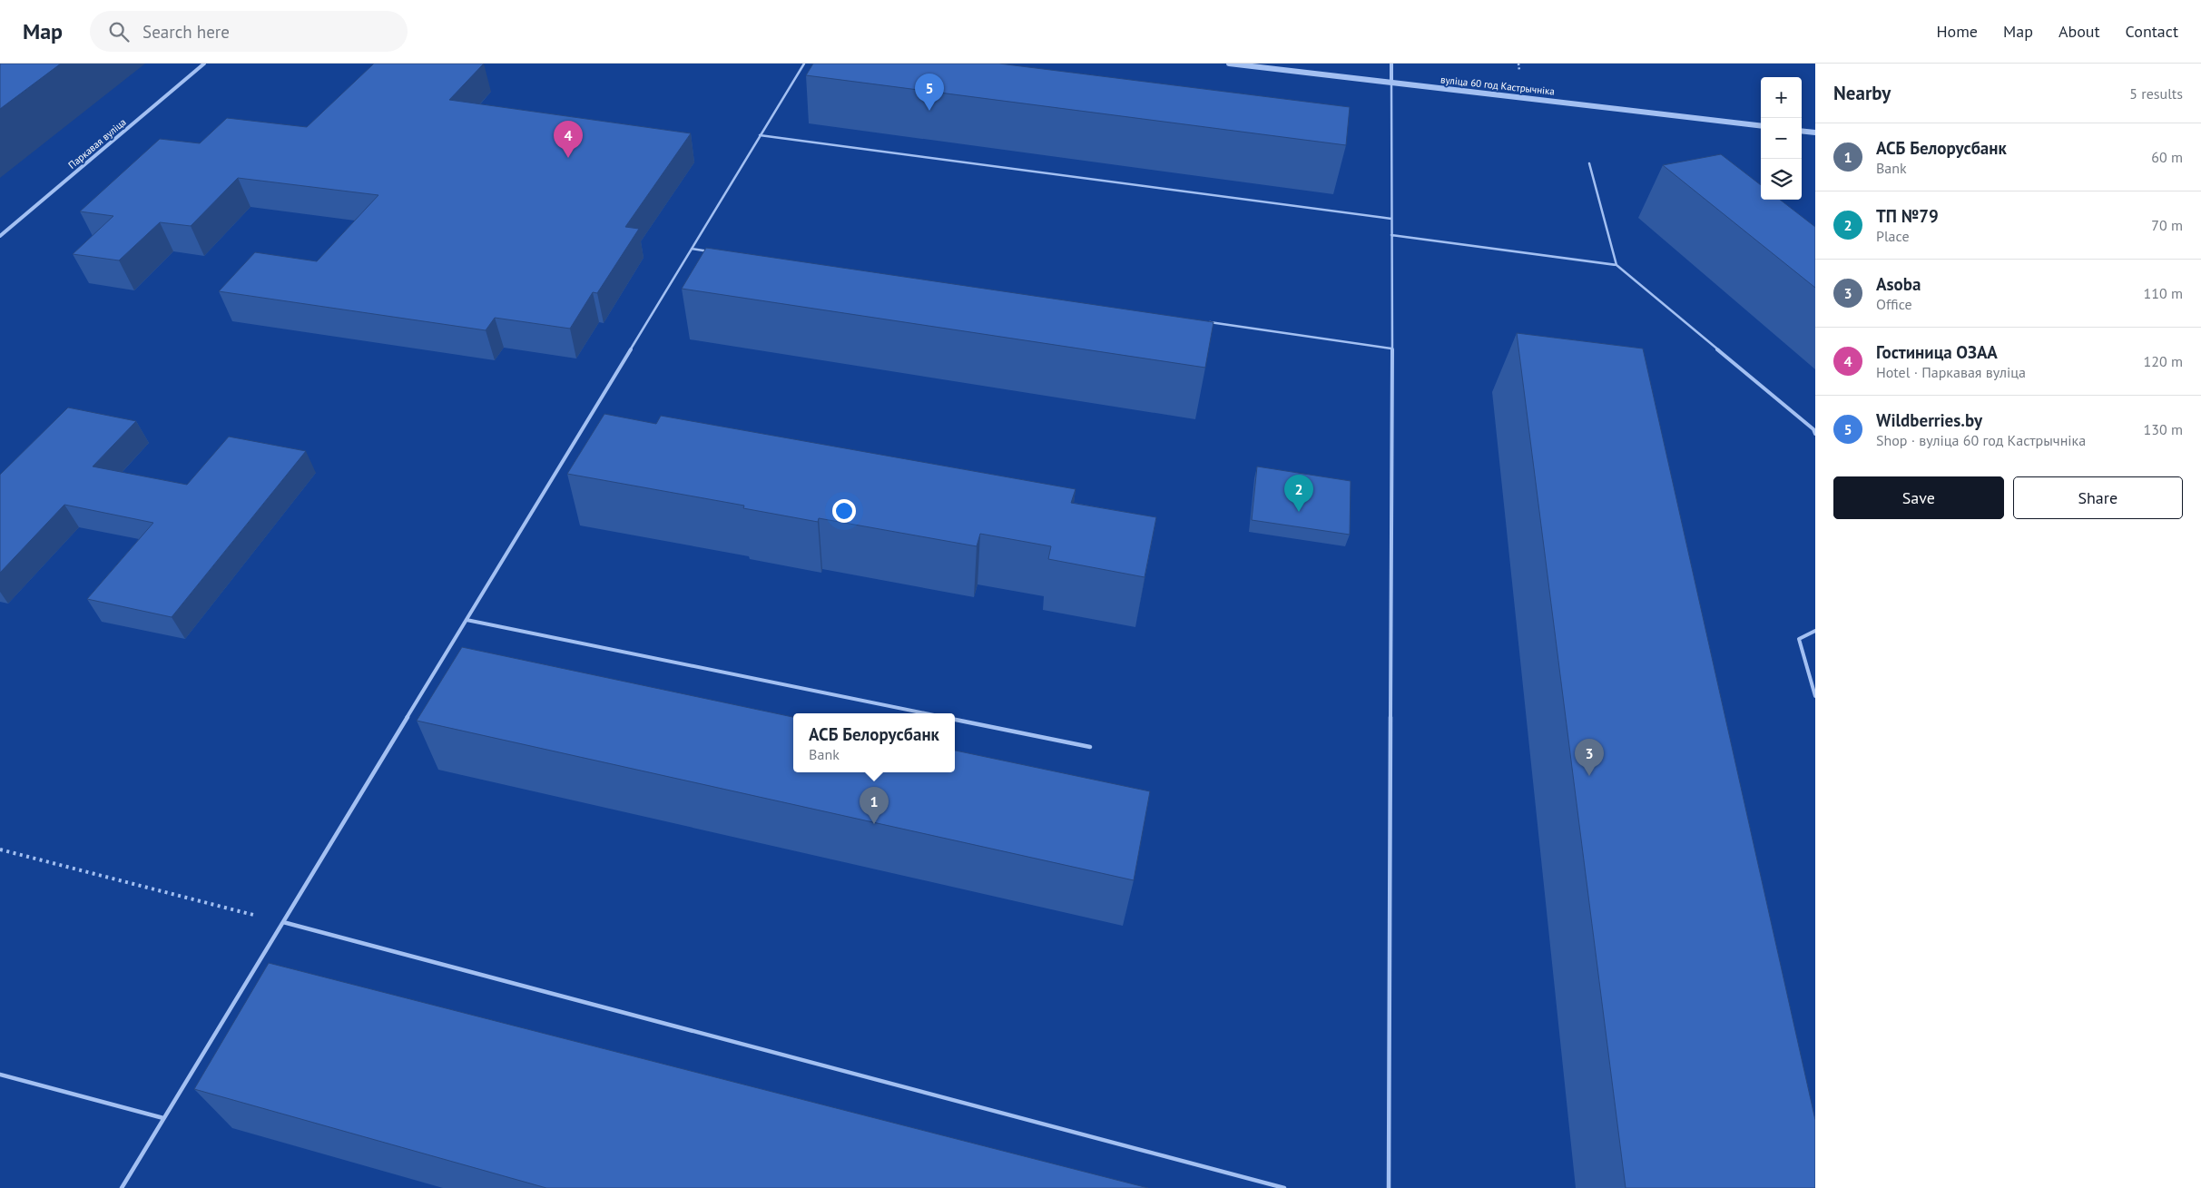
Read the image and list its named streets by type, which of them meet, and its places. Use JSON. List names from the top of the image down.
{
  "streets": {
    "street": ["вуліца 60 год Кастрычніка", "Паркавая вуліца"]
  },
  "page": {
    "header": "Map",
    "search": "Search here",
    "nav": [
      "Home",
      "Map",
      "About",
      "Contact"
    ],
    "heading": ["Nearby", "5 results"],
    "pins": [
      "5",
      "4",
      "2",
      "3",
      "1"
    ],
    "map_buttons": ["+", "−"],
    "list": [
      {
        "mark": "1",
        "name": "АСБ Белорусбанк",
        "note": "Bank",
        "value": "60 m"
      },
      {
        "mark": "2",
        "name": "ТП №79",
        "note": "Place",
        "value": "70 m"
      },
      {
        "mark": "3",
        "name": "Asoba",
        "note": "Office",
        "value": "110 m"
      },
      {
        "mark": "4",
        "name": "Гостиница ОЗАА",
        "note": "Hotel · Паркавая вуліца",
        "value": "120 m"
      },
      {
        "mark": "5",
        "name": "Wildberries.by",
        "note": "Shop · вуліца 60 год Кастрычніка",
        "value": "130 m"
      }
    ],
    "buttons": ["Save", "Share"],
    "popup": ["АСБ Белорусбанк", "Bank"]
  }
}
